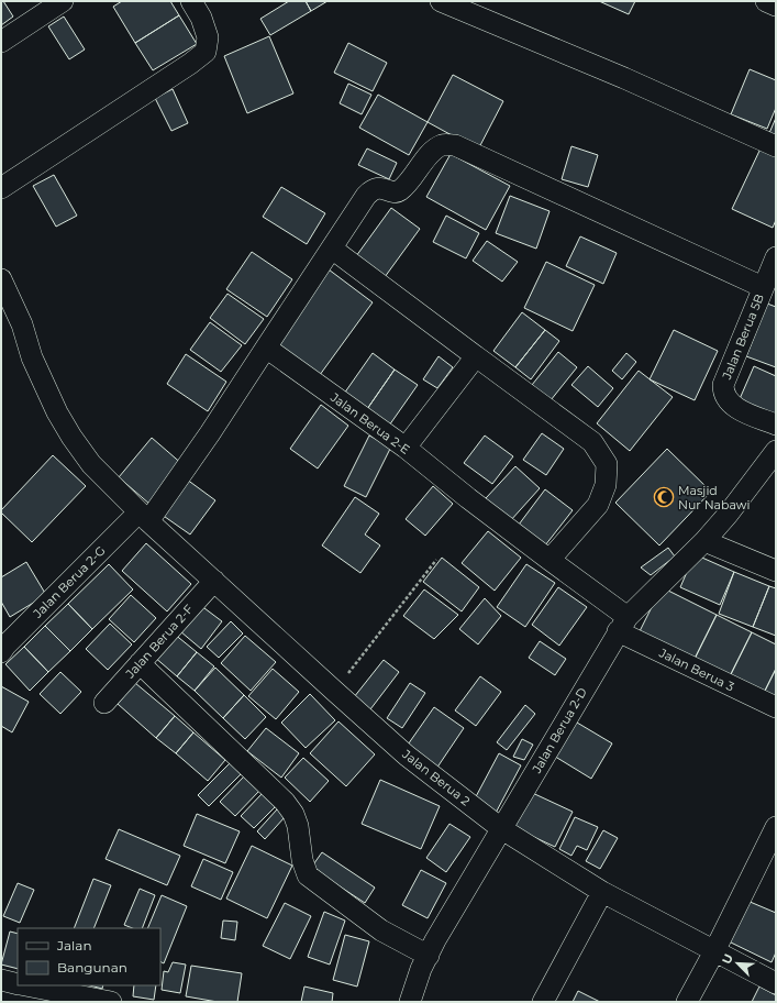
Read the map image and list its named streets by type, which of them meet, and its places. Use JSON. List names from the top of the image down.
{
  "streets": {
    "street": [
      "Jalan Berua 5B",
      "Jalan Berua 2-E",
      "Jalan Berua 2-G",
      "Jalan Berua 2-F",
      "Jalan Berua 3",
      "Jalan Berua 2-D",
      "Jalan Berua 2"
    ]
  },
  "crossings": [
    ["Jalan Berua 2-E", "Jalan Berua 3"],
    ["Jalan Berua 2-E", "Jalan Berua 2-D"],
    ["Jalan Berua 2-G", "Jalan Berua 2"],
    ["Jalan Berua 2-F", "Jalan Berua 2"],
    ["Jalan Berua 3", "Jalan Berua 2-D"],
    ["Jalan Berua 2-D", "Jalan Berua 2"]
  ],
  "places": {
    "mosque": ["Masjid Nur Nabawi"]
  },
  "legend": ["Jalan", "Bangunan"],
  "north": "top left"
}
